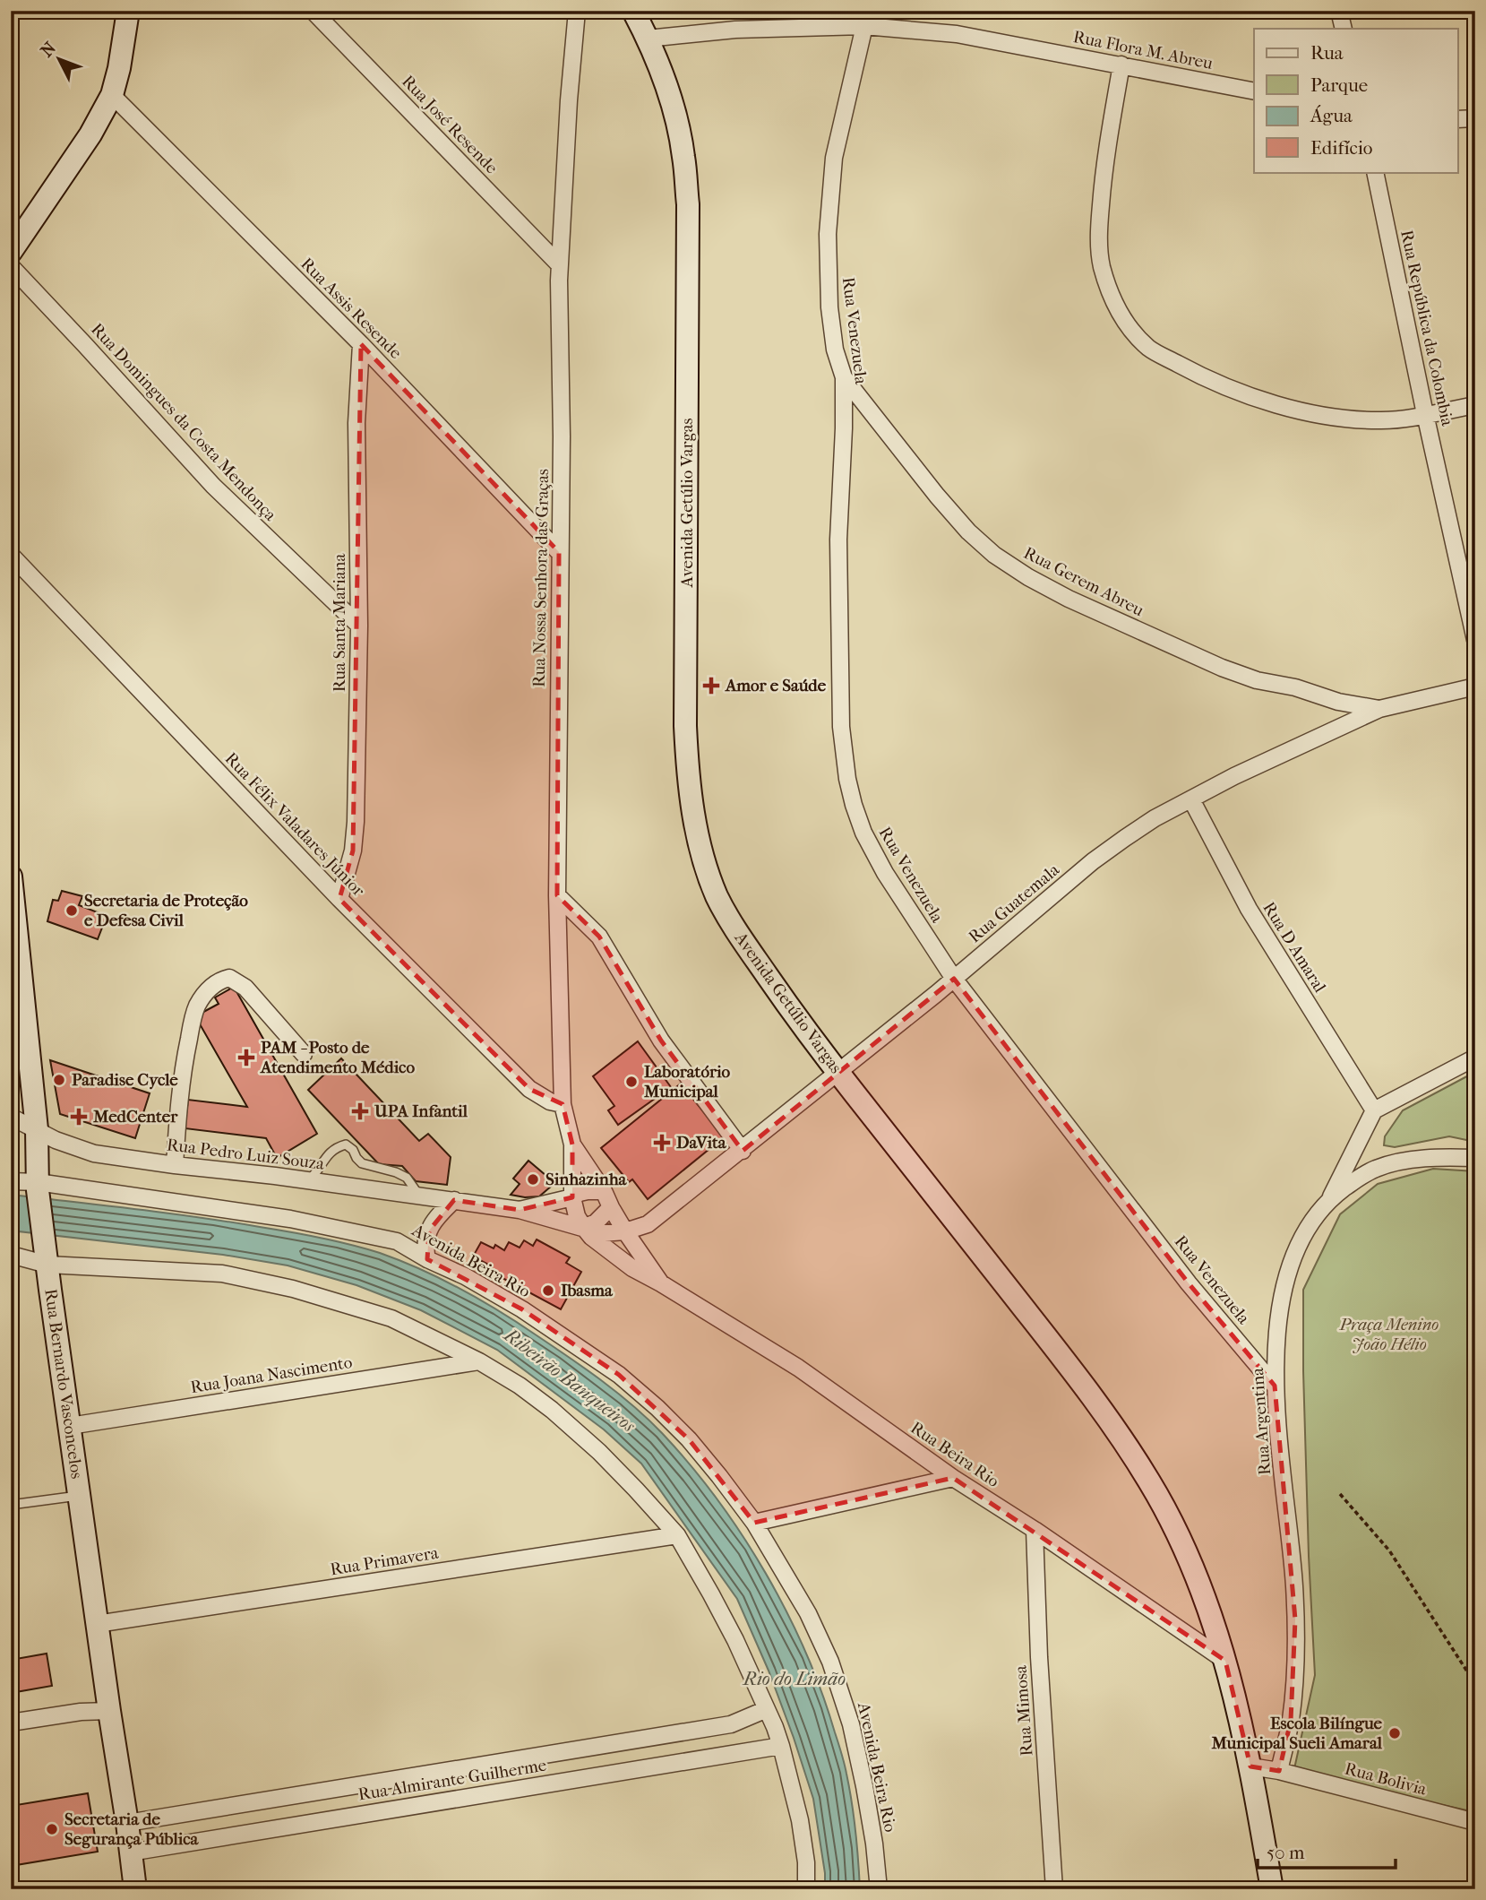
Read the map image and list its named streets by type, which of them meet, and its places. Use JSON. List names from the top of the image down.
{
  "streets": {
    "main road": ["Avenida Getúlio Vargas", "Rua Bernardo Vasconcelos"],
    "street": [
      "Rua Flora M. Abreu",
      "Rua José Resende",
      "Rua Assis Resende",
      "Rua República da Colombia",
      "Rua Venezuela",
      "Rua Domingues da Costa Mendonça",
      "Rua Nossa Senhora das Graças",
      "Rua Gerem Abreu",
      "Rua Santa Mariana",
      "Rua Félix Valadares Júnior",
      "Rua Guatemala",
      "Rua D Amaral",
      "Rua Pedro Luiz Souza",
      "Avenida Beira Rio",
      "Rua Joana Nascimento",
      "Rua Argentina",
      "Rua Beira Rio",
      "Rua Primavera",
      "Rua Mimosa",
      "Rua Bolivia",
      "Rua Almirante Guilherme"
    ]
  },
  "crossings": [
    ["Rua Flora M. Abreu", "Rua Venezuela"],
    ["Rua Flora M. Abreu", "Avenida Getúlio Vargas"],
    ["Rua José Resende", "Rua Nossa Senhora das Graças"],
    ["Rua Assis Resende", "Rua Nossa Senhora das Graças"],
    ["Rua Assis Resende", "Rua Santa Mariana"],
    ["Rua Venezuela", "Rua Gerem Abreu"],
    ["Rua Venezuela", "Rua Guatemala"],
    ["Rua Venezuela", "Rua Argentina"],
    ["Rua Domingues da Costa Mendonça", "Rua Santa Mariana"],
    ["Avenida Getúlio Vargas", "Rua Guatemala"],
    ["Avenida Getúlio Vargas", "Rua Beira Rio"],
    ["Avenida Getúlio Vargas", "Rua Bolivia"],
    ["Rua Nossa Senhora das Graças", "Rua Félix Valadares Júnior"],
    ["Rua Nossa Senhora das Graças", "Rua Beira Rio"],
    ["Rua Gerem Abreu", "Rua Guatemala"],
    ["Rua Santa Mariana", "Rua Félix Valadares Júnior"],
    ["Rua Guatemala", "Rua D Amaral"],
    ["Rua Guatemala", "Rua Beira Rio"],
    ["Rua Pedro Luiz Souza", "Rua Bernardo Vasconcelos"],
    ["Rua Pedro Luiz Souza", "Rua Beira Rio"],
    ["Avenida Beira Rio", "Rua Bernardo Vasconcelos"],
    ["Rua Joana Nascimento", "Rua Bernardo Vasconcelos"],
    ["Rua Bernardo Vasconcelos", "Rua Primavera"],
    ["Rua Bernardo Vasconcelos", "Rua Almirante Guilherme"],
    ["Rua Argentina", "Rua Bolivia"],
    ["Rua Beira Rio", "Rua Mimosa"]
  ],
  "water": ["Ribeirão Banqueiros", "Rio do Limão"],
  "parks": ["Praça Menino João Hélio"],
  "places": {
    "health": [
      "Amor e Saúde",
      "PAM - Posto de Atendimento Médico",
      "UPA Infantil",
      "MedCenter",
      "DaVita"
    ],
    "other": [
      "Secretaria de Proteção e Defesa Civil",
      "Paradise Cycle",
      "Laboratório Municipal",
      "Sinhazinha",
      "Ibasma",
      "Escola Bilíngue Municipal Sueli Amaral",
      "Secretaria de Segurança Pública"
    ]
  },
  "legend": [
    "Rua",
    "Parque",
    "Água",
    "Edifício"
  ],
  "scale_bar": "50 m",
  "north": "top left"
}
